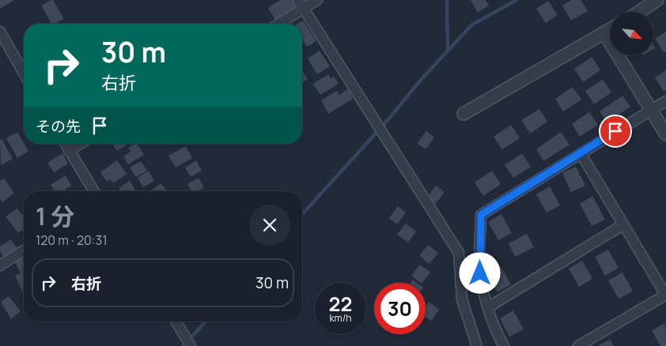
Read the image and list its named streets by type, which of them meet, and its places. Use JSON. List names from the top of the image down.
{
  "north": "bottom right",
  "page": {
    "turn": ["30 m", "右折"],
    "then": "その先",
    "heading": ["1 分", "120 m · 20:31"],
    "list": [
      {
        "name": "右折",
        "value": "30 m"
      }
    ],
    "speed": "22 km/h",
    "limit": "30"
  }
}
